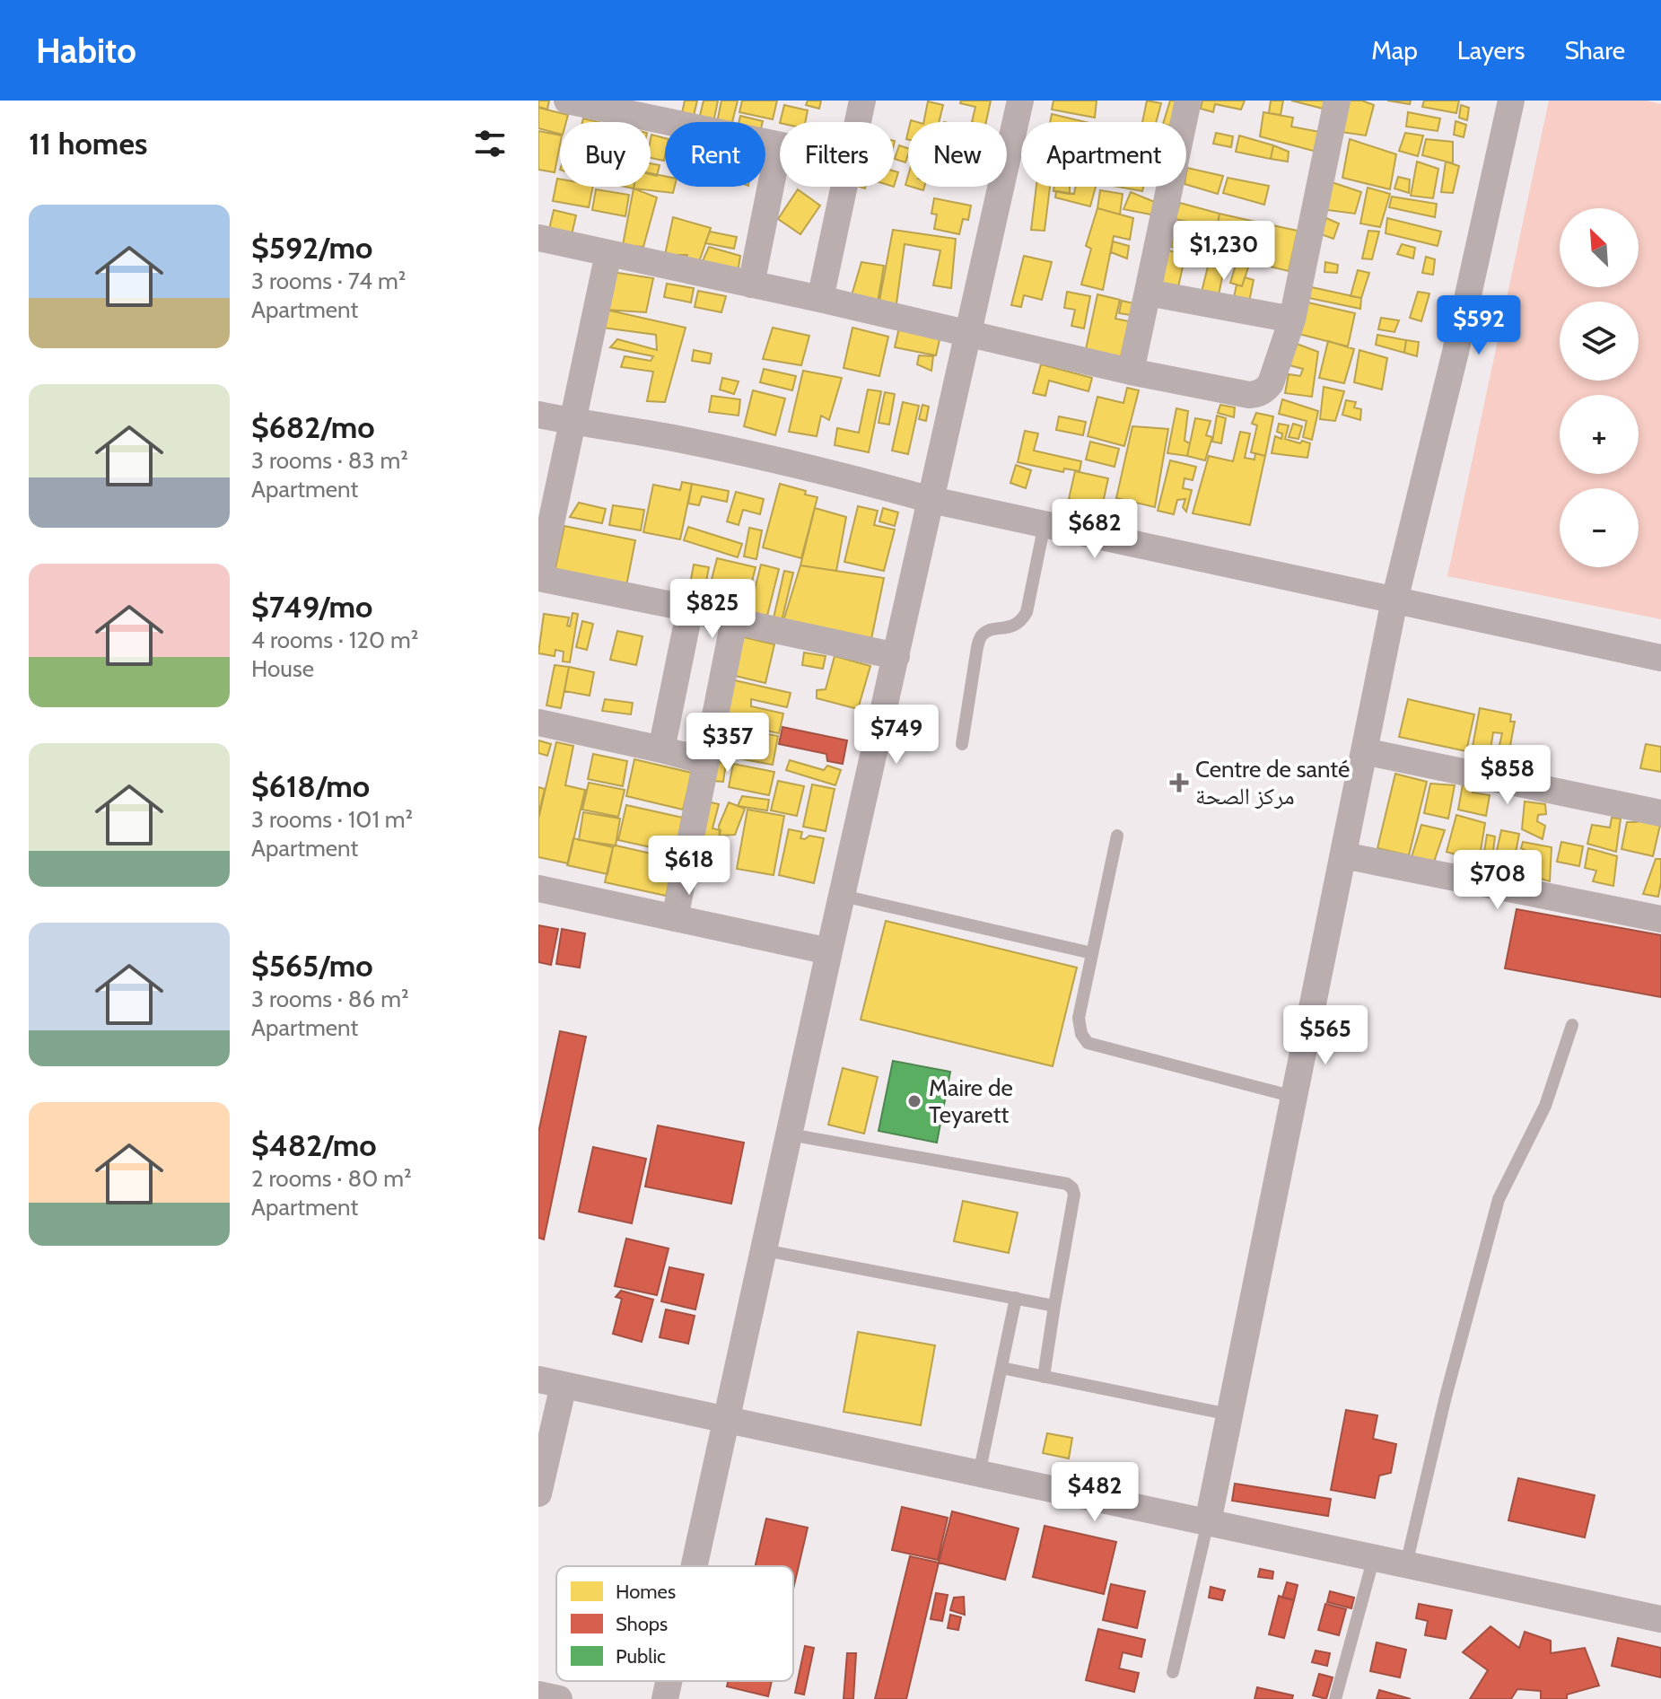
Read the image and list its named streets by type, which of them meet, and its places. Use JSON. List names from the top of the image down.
{
  "places": {
    "health": ["Centre de santé مركز الصحة"],
    "other": ["Maire de Teyarett"]
  },
  "legend": ["Homes", "Shops", "Public"],
  "north": "top left",
  "page": {
    "header": "Habito",
    "nav": ["Map", "Layers", "Share"],
    "heading": "11 homes",
    "chip": [
      "Buy",
      "Rent",
      "Filters",
      "New",
      "Apartment"
    ],
    "list": [
      {
        "name": "$592/mo",
        "note": "3 rooms · 74 m² · Apartment"
      },
      {
        "name": "$682/mo",
        "note": "3 rooms · 83 m² · Apartment"
      },
      {
        "name": "$749/mo",
        "note": "4 rooms · 120 m² · House"
      },
      {
        "name": "$618/mo",
        "note": "3 rooms · 101 m² · Apartment"
      },
      {
        "name": "$565/mo",
        "note": "3 rooms · 86 m² · Apartment"
      },
      {
        "name": "$482/mo",
        "note": "2 rooms · 80 m² · Apartment"
      }
    ],
    "map_buttons": ["+", "−"],
    "price": [
      "$1,230",
      "$592",
      "$682",
      "$825",
      "$749",
      "$357",
      "$858",
      "$618",
      "$708",
      "$565",
      "$482"
    ]
  }
}
